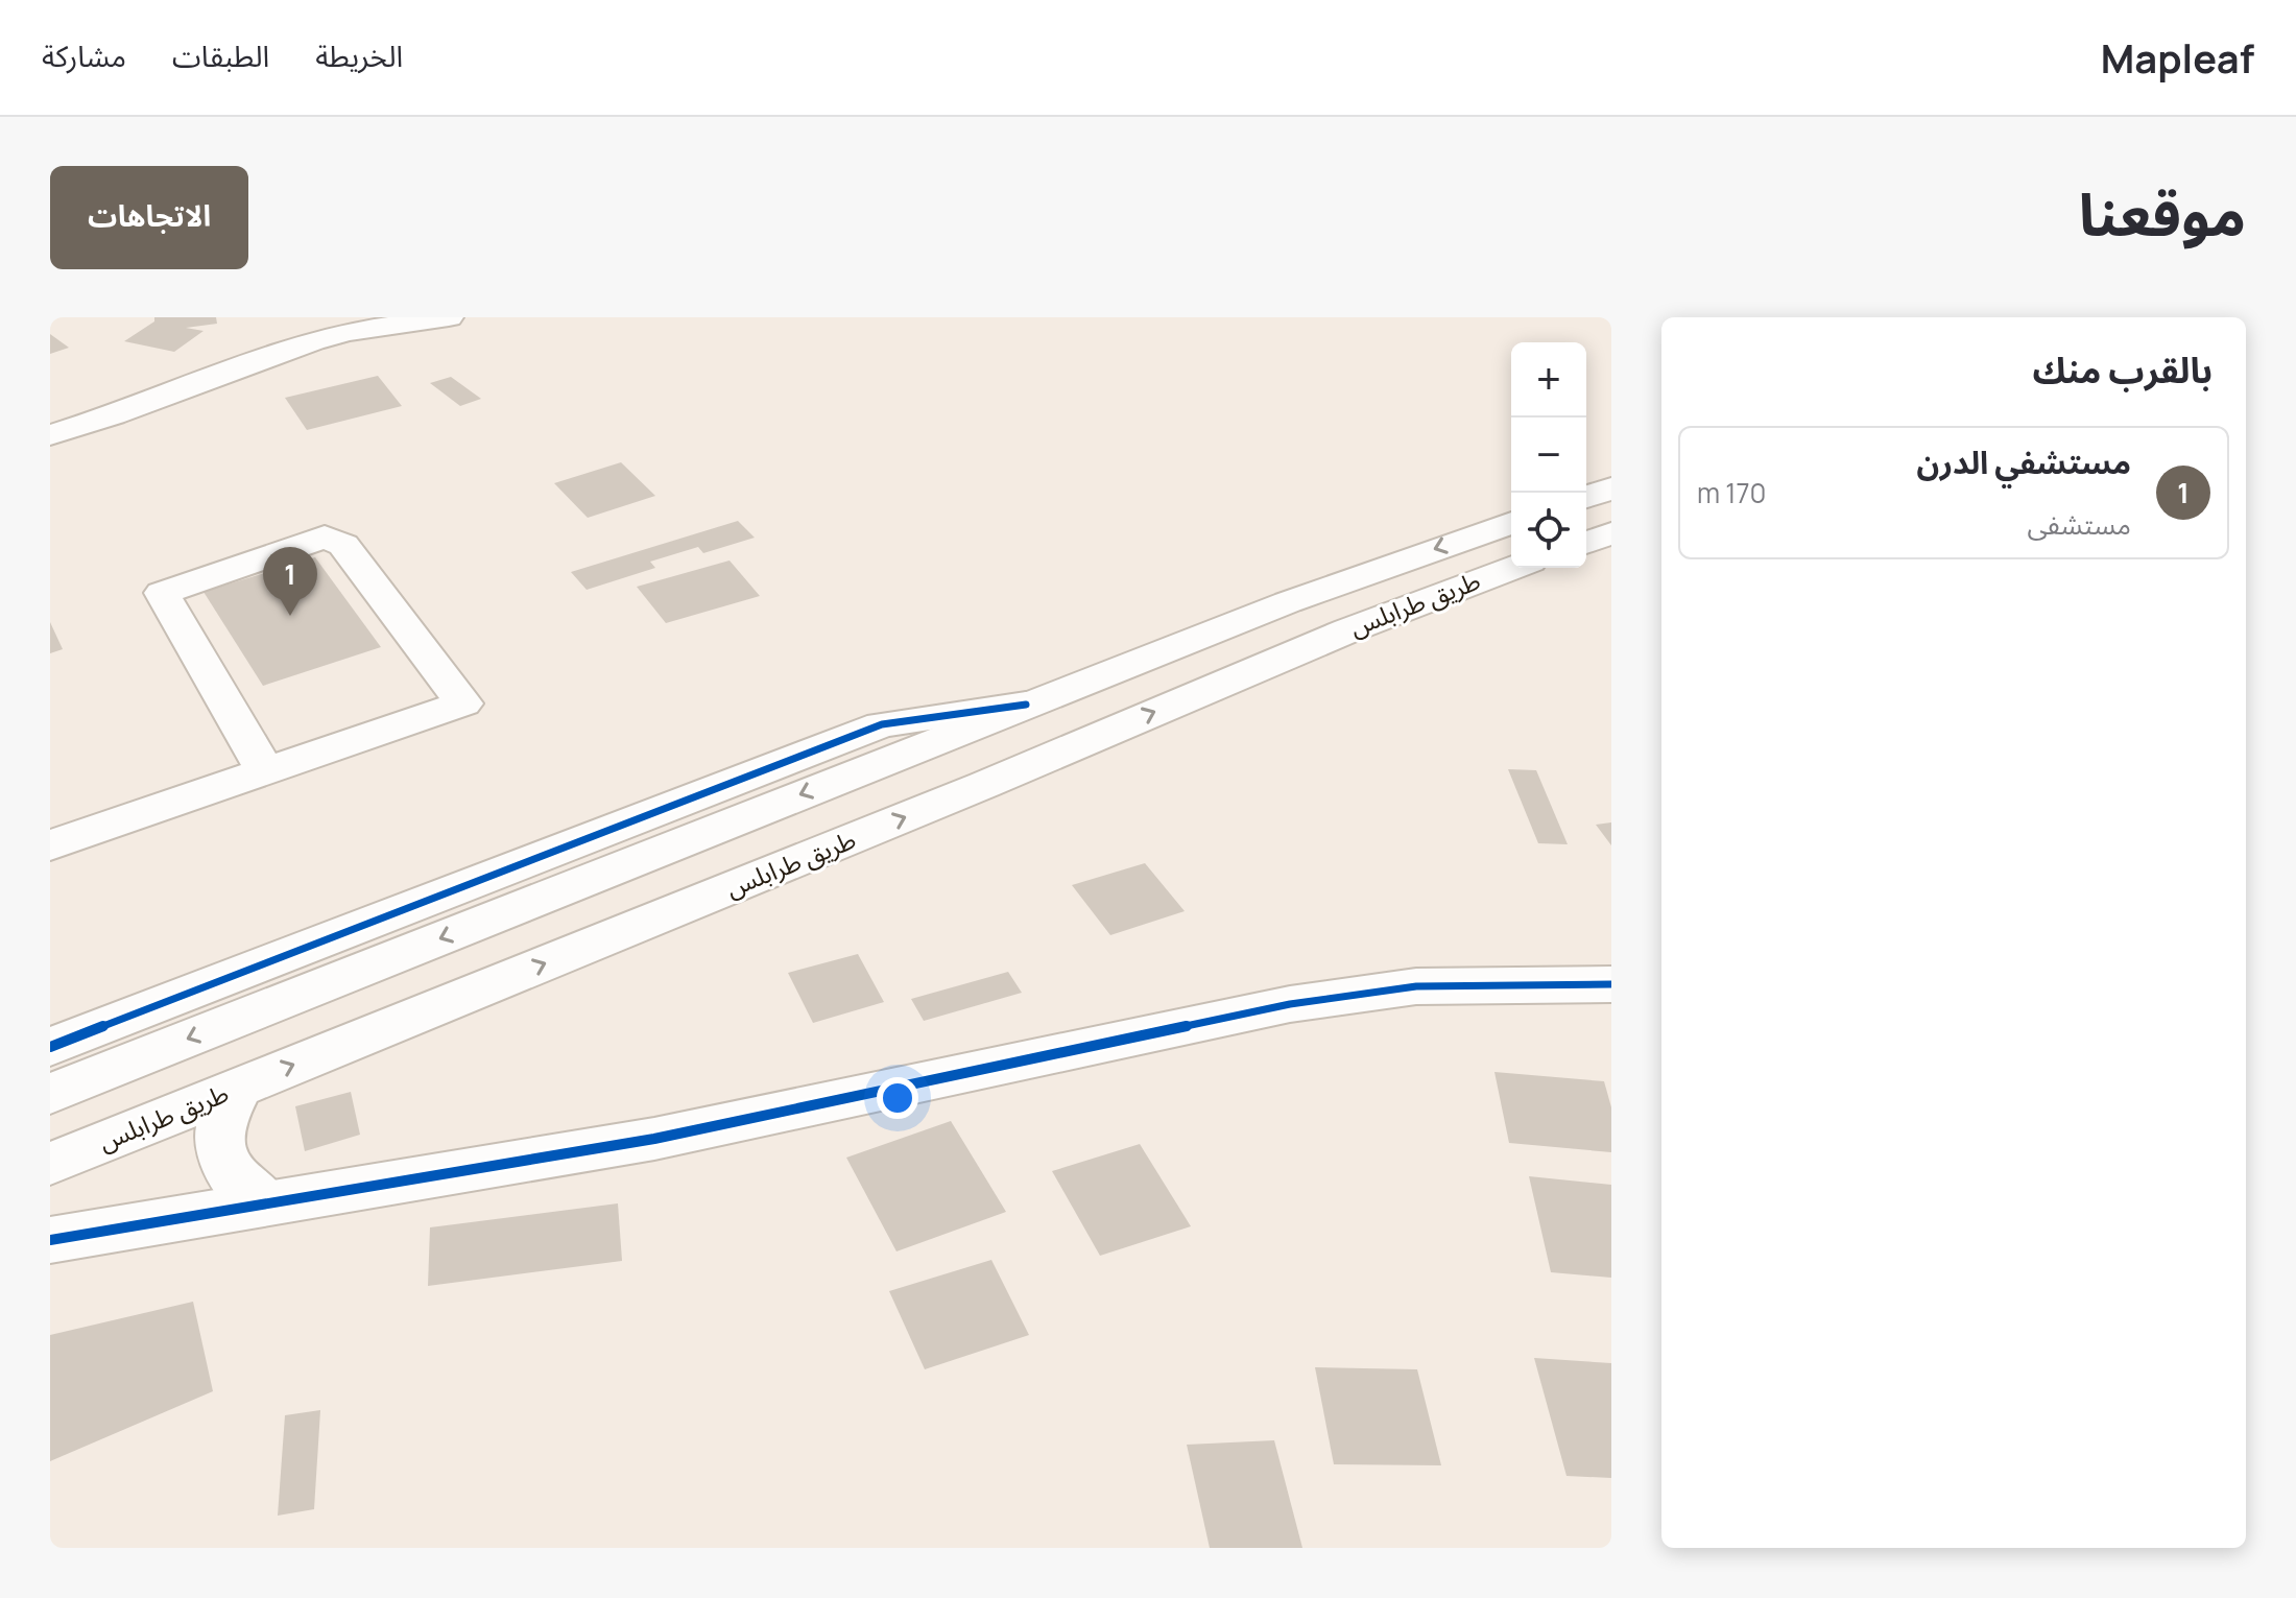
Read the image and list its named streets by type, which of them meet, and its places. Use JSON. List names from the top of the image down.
{
  "streets": {
    "main road": ["طريق طرابلس"]
  },
  "page": {
    "header": "Mapleaf",
    "nav": ["الخريطة", "الطبقات", "مشاركة"],
    "title": "موقعنا",
    "buttons": "الاتجاهات",
    "heading": "بالقرب منك",
    "map_buttons": ["+", "−"],
    "list": [
      {
        "mark": "1",
        "name": "مستشفي الدرن",
        "note": "مستشفى",
        "value": "170 m"
      }
    ],
    "pins": "1"
  }
}
